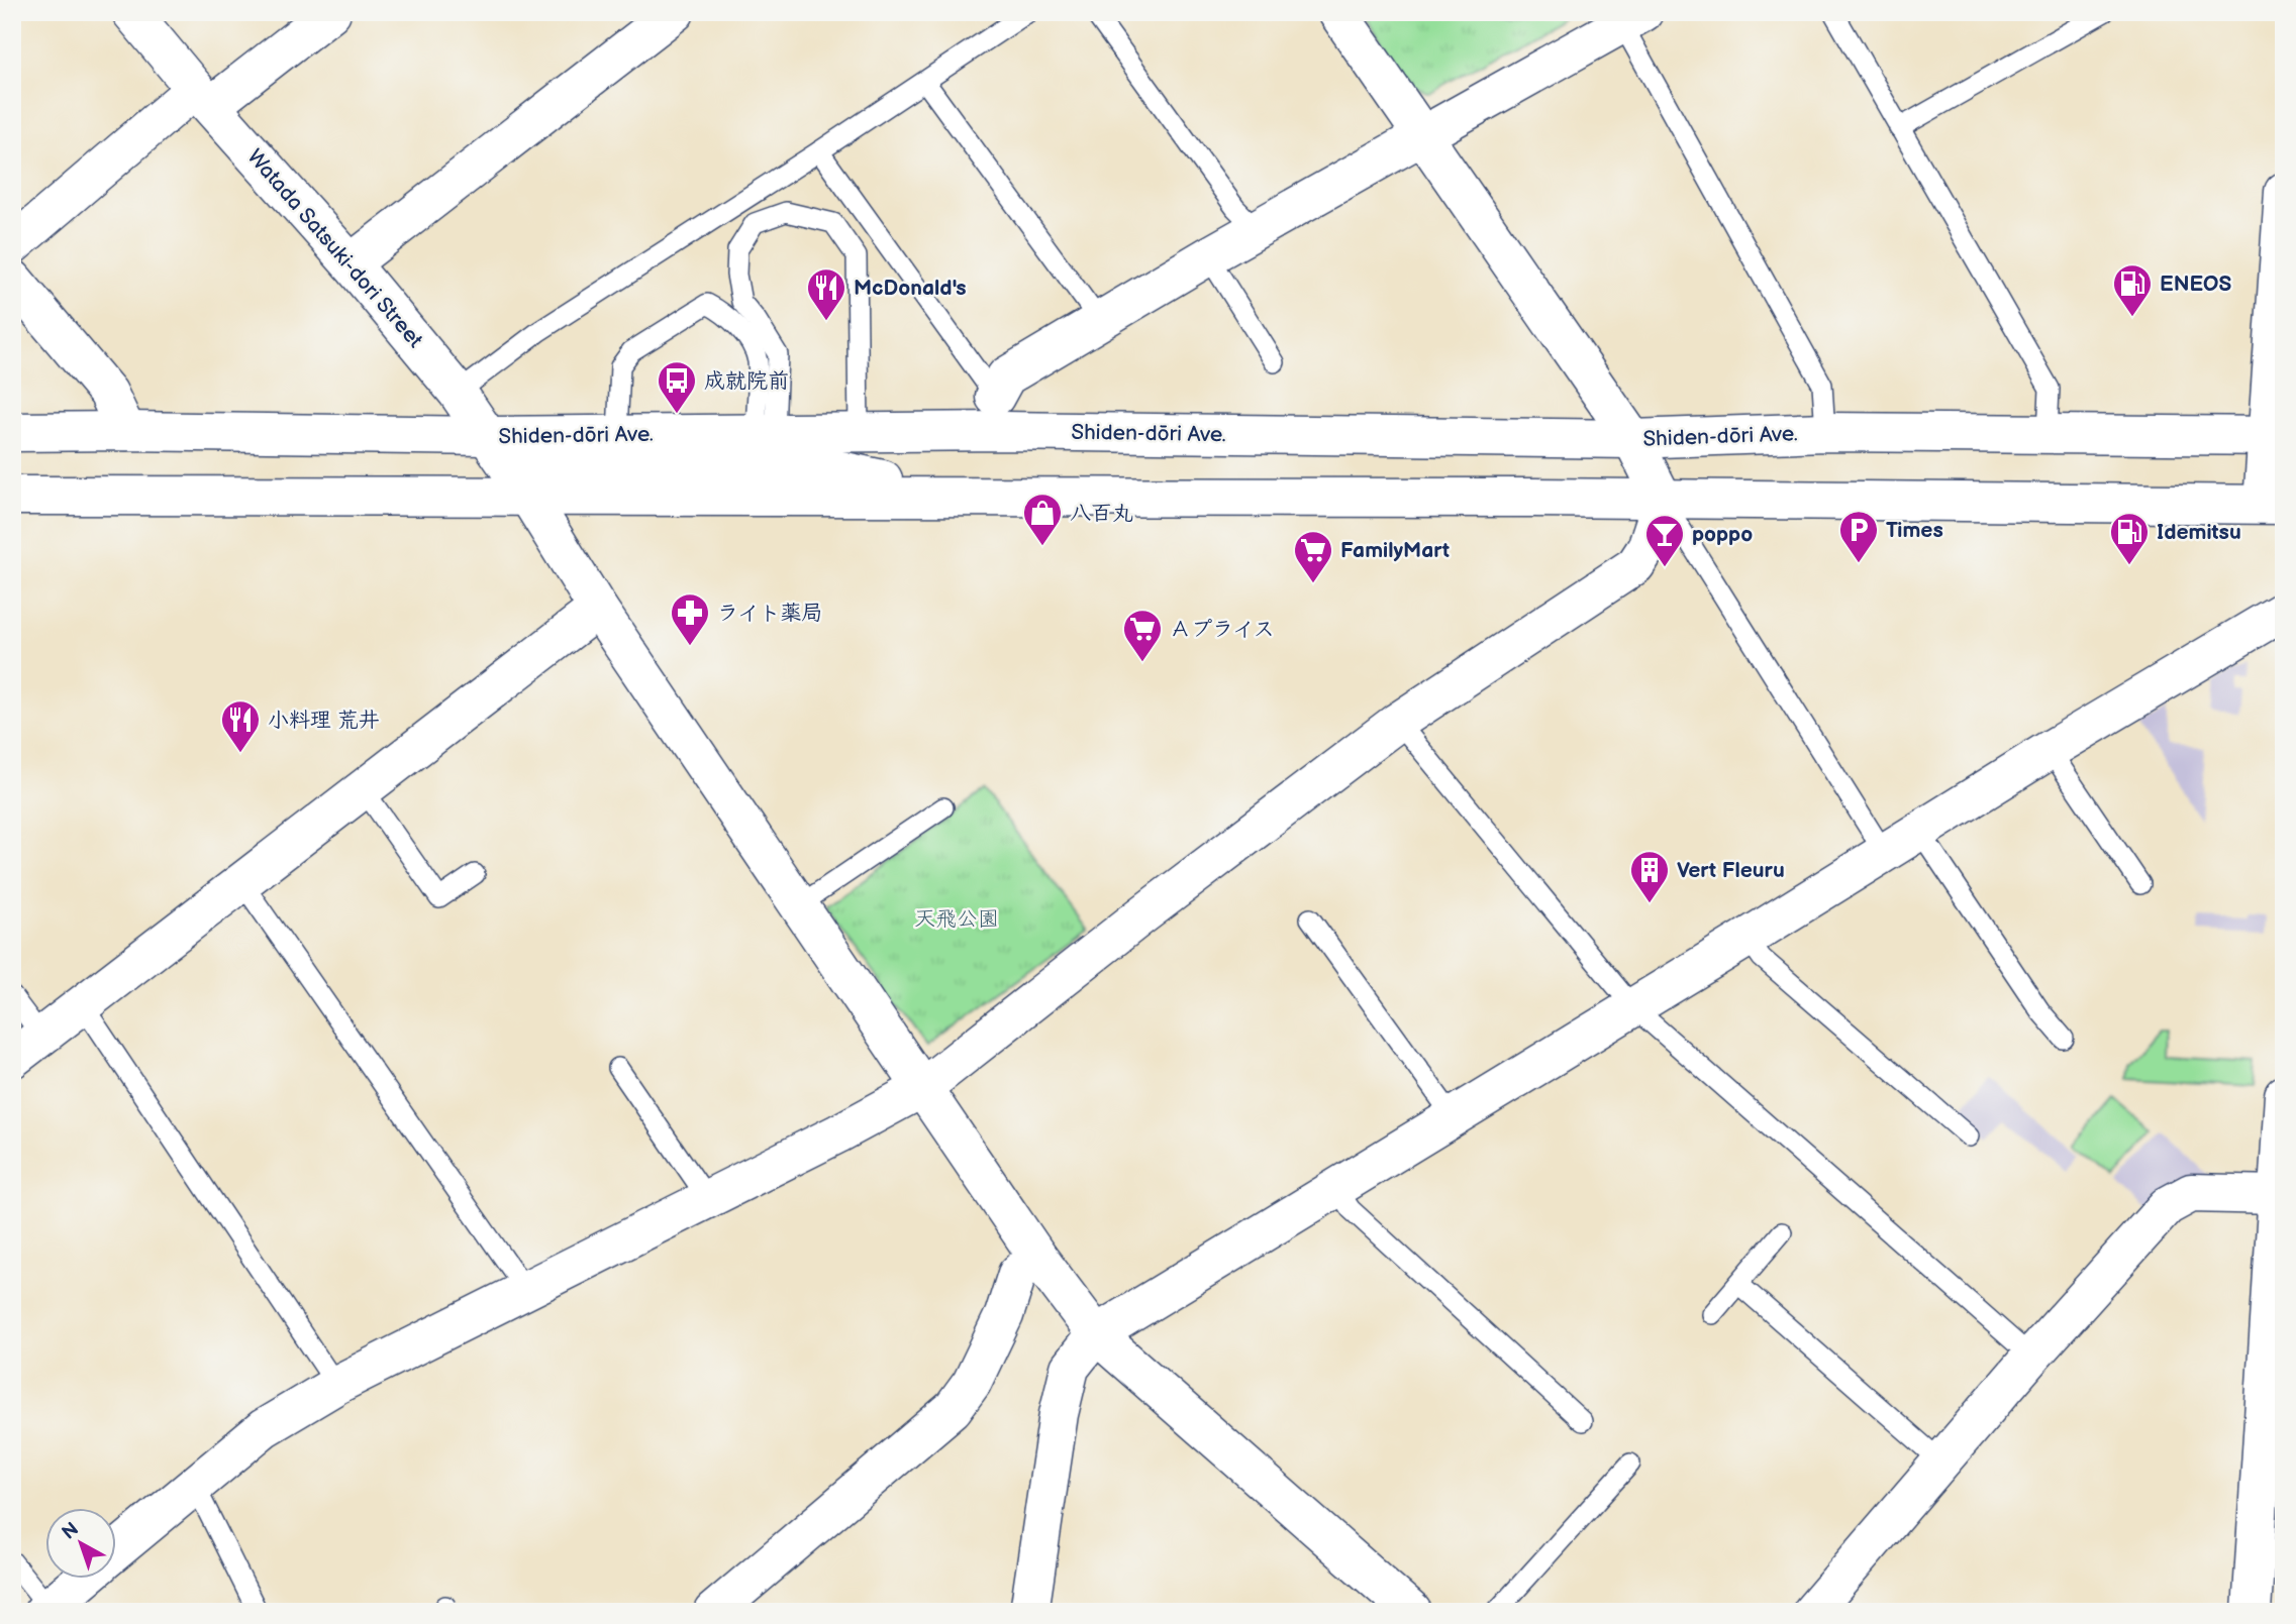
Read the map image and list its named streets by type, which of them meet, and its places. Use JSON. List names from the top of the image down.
{
  "streets": {
    "street": ["Watada Satsuki-dori Street", "Shiden-dōri Ave."]
  },
  "crossings": [
    ["Watada Satsuki-dori Street", "Shiden-dōri Ave."]
  ],
  "parks": ["天飛公園"],
  "places": {
    "fuel station": ["ENEOS", "Idemitsu"],
    "restaurant": ["McDonald's", "小料理 荒井"],
    "bus stop": ["成就院前"],
    "shop": ["八百丸"],
    "parking": ["Times"],
    "bar": ["poppo"],
    "supermarket": ["FamilyMart", "Ａプライス"],
    "pharmacy": ["ライト薬局"],
    "building": ["Vert Fleuru"]
  },
  "north": "top left"
}
